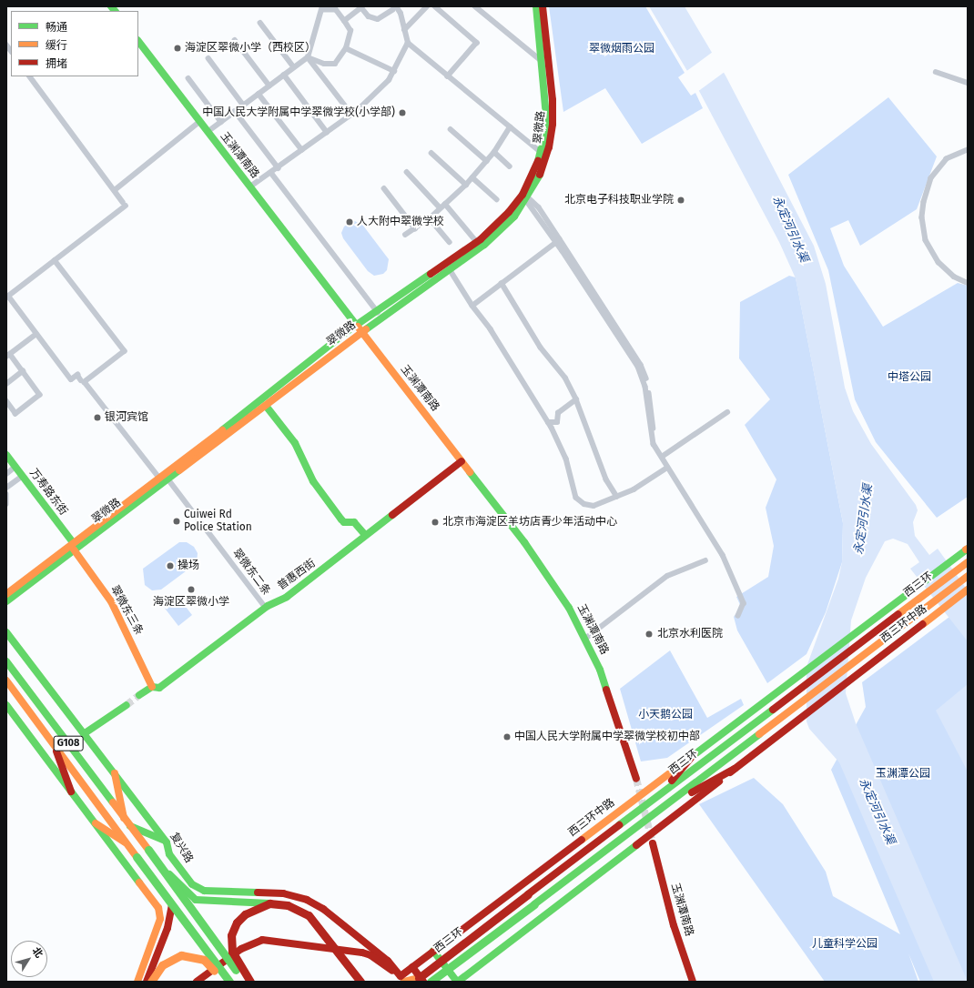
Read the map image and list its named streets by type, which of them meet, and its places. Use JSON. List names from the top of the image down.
{
  "streets": {
    "main road": [
      "翠微路",
      "玉渊潭南路",
      "万寿路东街",
      "普惠西街",
      "西三环",
      "翠微东三条",
      "西三环中路",
      "G108",
      "复兴路"
    ],
    "street": ["翠微东二条"]
  },
  "crossings": [
    ["翠微路", "玉渊潭南路"],
    ["翠微路", "万寿路东街"],
    ["翠微路", "翠微东二条"],
    ["翠微路", "翠微东三条"],
    ["玉渊潭南路", "普惠西街"],
    ["万寿路东街", "翠微东三条"],
    ["翠微东二条", "普惠西街"],
    ["普惠西街", "翠微东三条"],
    ["西三环中路", "复兴路"]
  ],
  "water": ["永定河引水渠"],
  "parks": [
    "翠微烟雨公园",
    "中塔公园",
    "小天鹅公园",
    "玉渊潭公园",
    "儿童科学公园"
  ],
  "places": [
    "海淀区翠微小学（西校区）",
    "中国人民大学附属中学翠微学校(小学部)",
    "北京电子科技职业学院",
    "人大附中翠微学校",
    "银河宾馆",
    "Cuiwei Rd Police Station",
    "北京市海淀区羊坊店青少年活动中心",
    "操场",
    "海淀区翠微小学",
    "北京水利医院",
    "中国人民大学附属中学翠微学校初中部"
  ],
  "legend": ["畅通", "缓行", "拥堵"],
  "north": "top right"
}
